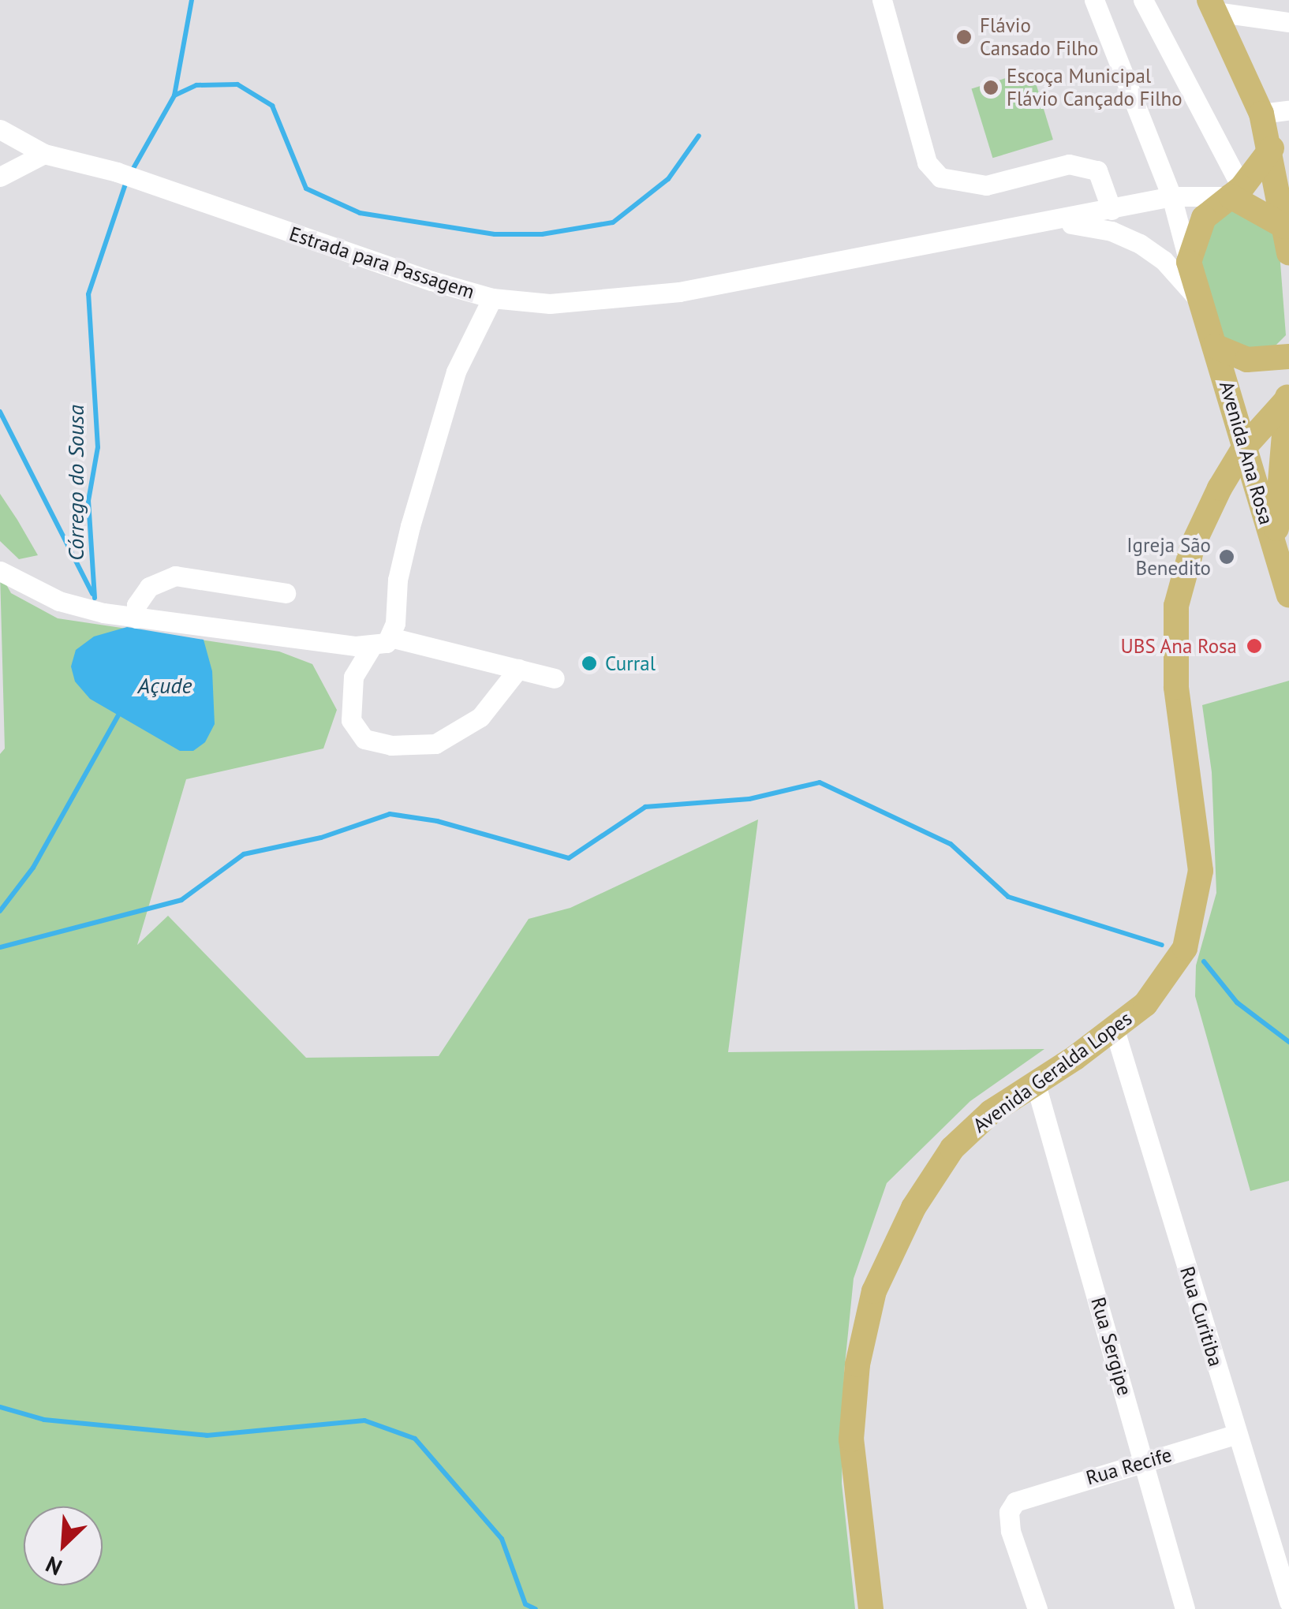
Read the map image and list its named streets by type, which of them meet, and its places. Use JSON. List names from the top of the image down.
{
  "streets": {
    "main road": ["Avenida Ana Rosa", "Avenida Geralda Lopes"],
    "street": [
      "Estrada para Passagem",
      "Rua Curitiba",
      "Rua Sergipe",
      "Rua Recife"
    ]
  },
  "crossings": [
    ["Avenida Ana Rosa", "Avenida Geralda Lopes"],
    ["Avenida Geralda Lopes", "Rua Curitiba"],
    ["Avenida Geralda Lopes", "Rua Sergipe"],
    ["Rua Curitiba", "Rua Recife"],
    ["Rua Sergipe", "Rua Recife"]
  ],
  "water": ["Córrego do Sousa", "Açude"],
  "places": [
    "Flávio Cansado Filho",
    "Escoça Municipal Flávio Cançado Filho",
    "Igreja São Benedito",
    "UBS Ana Rosa",
    "Curral"
  ],
  "north": "bottom left"
}
